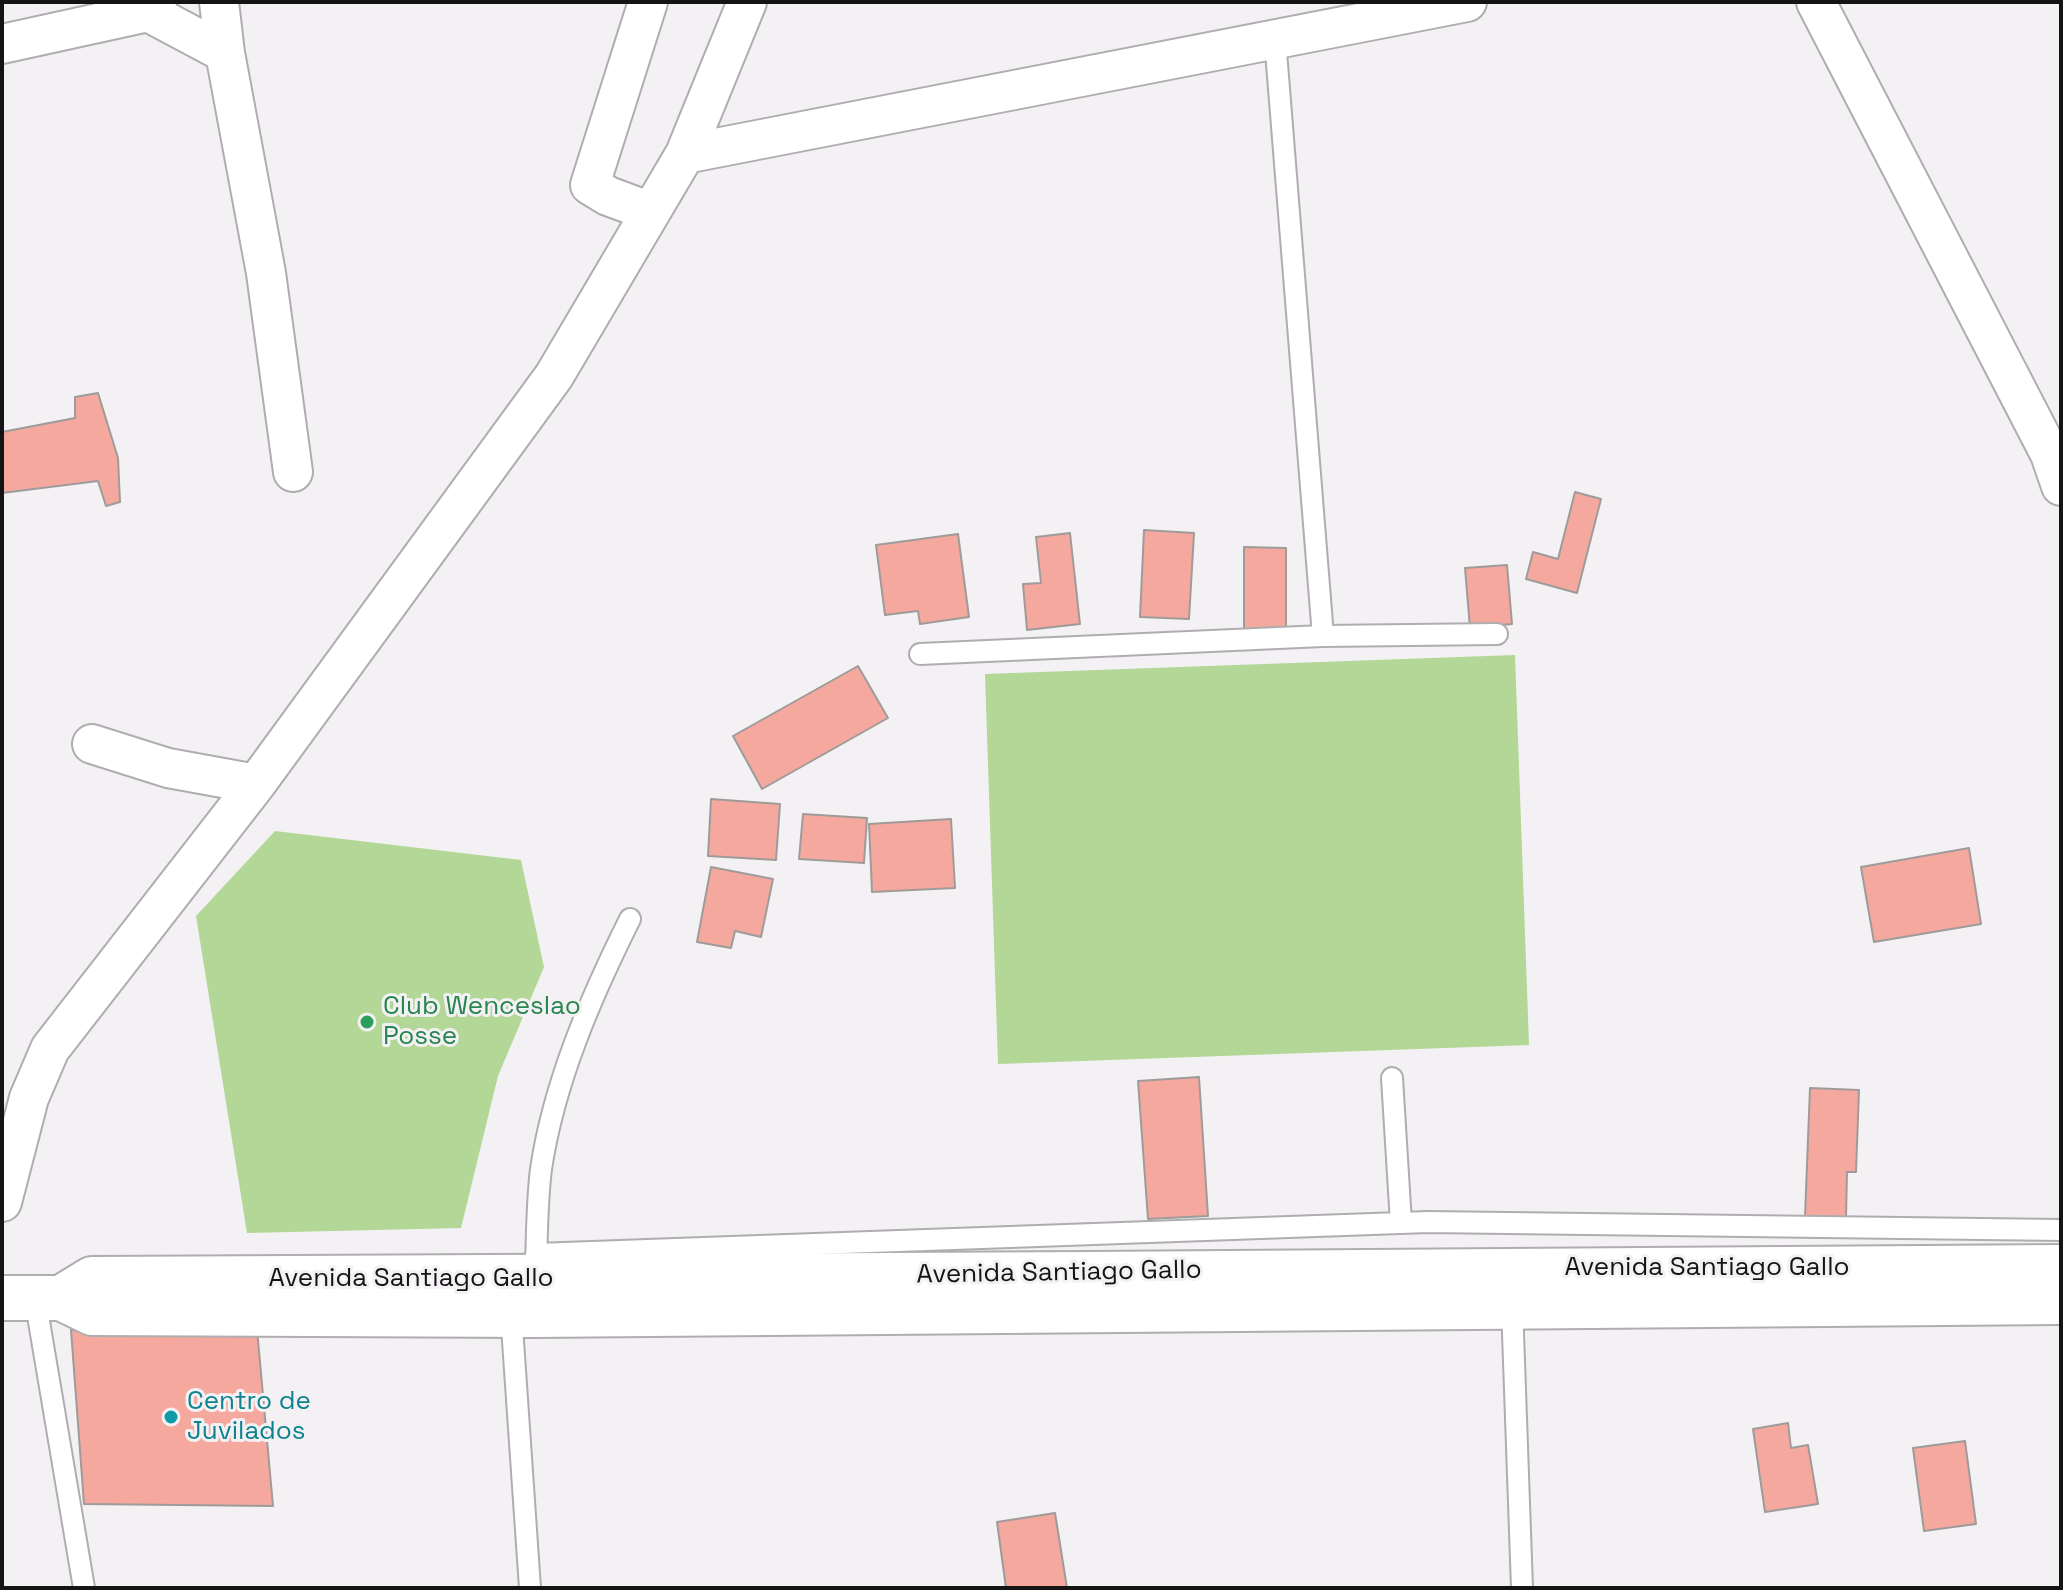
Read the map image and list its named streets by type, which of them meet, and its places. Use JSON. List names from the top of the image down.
{
  "streets": {
    "street": ["Avenida Santiago Gallo"]
  },
  "places": ["Club Wenceslao Posse", "Centro de Juvilados"]
}
